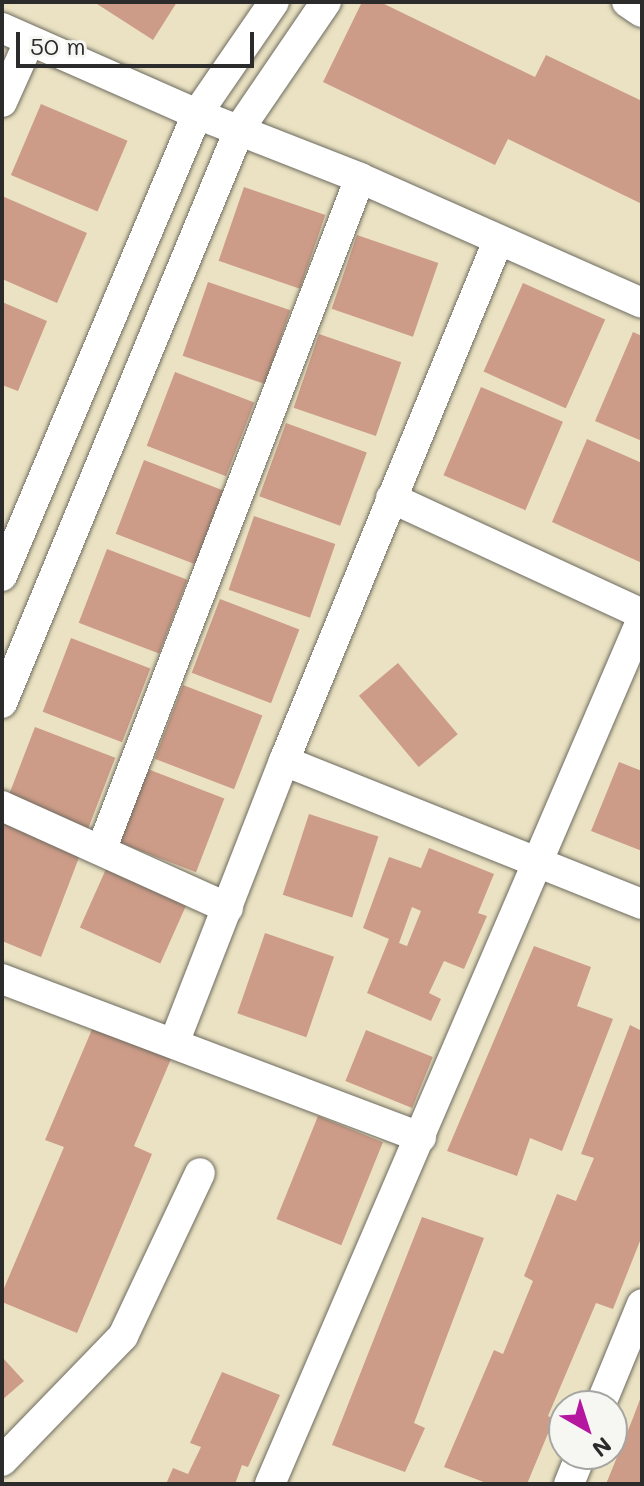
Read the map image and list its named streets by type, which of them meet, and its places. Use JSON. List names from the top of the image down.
{
  "scale_bar": "50 m",
  "north": "bottom right"
}
